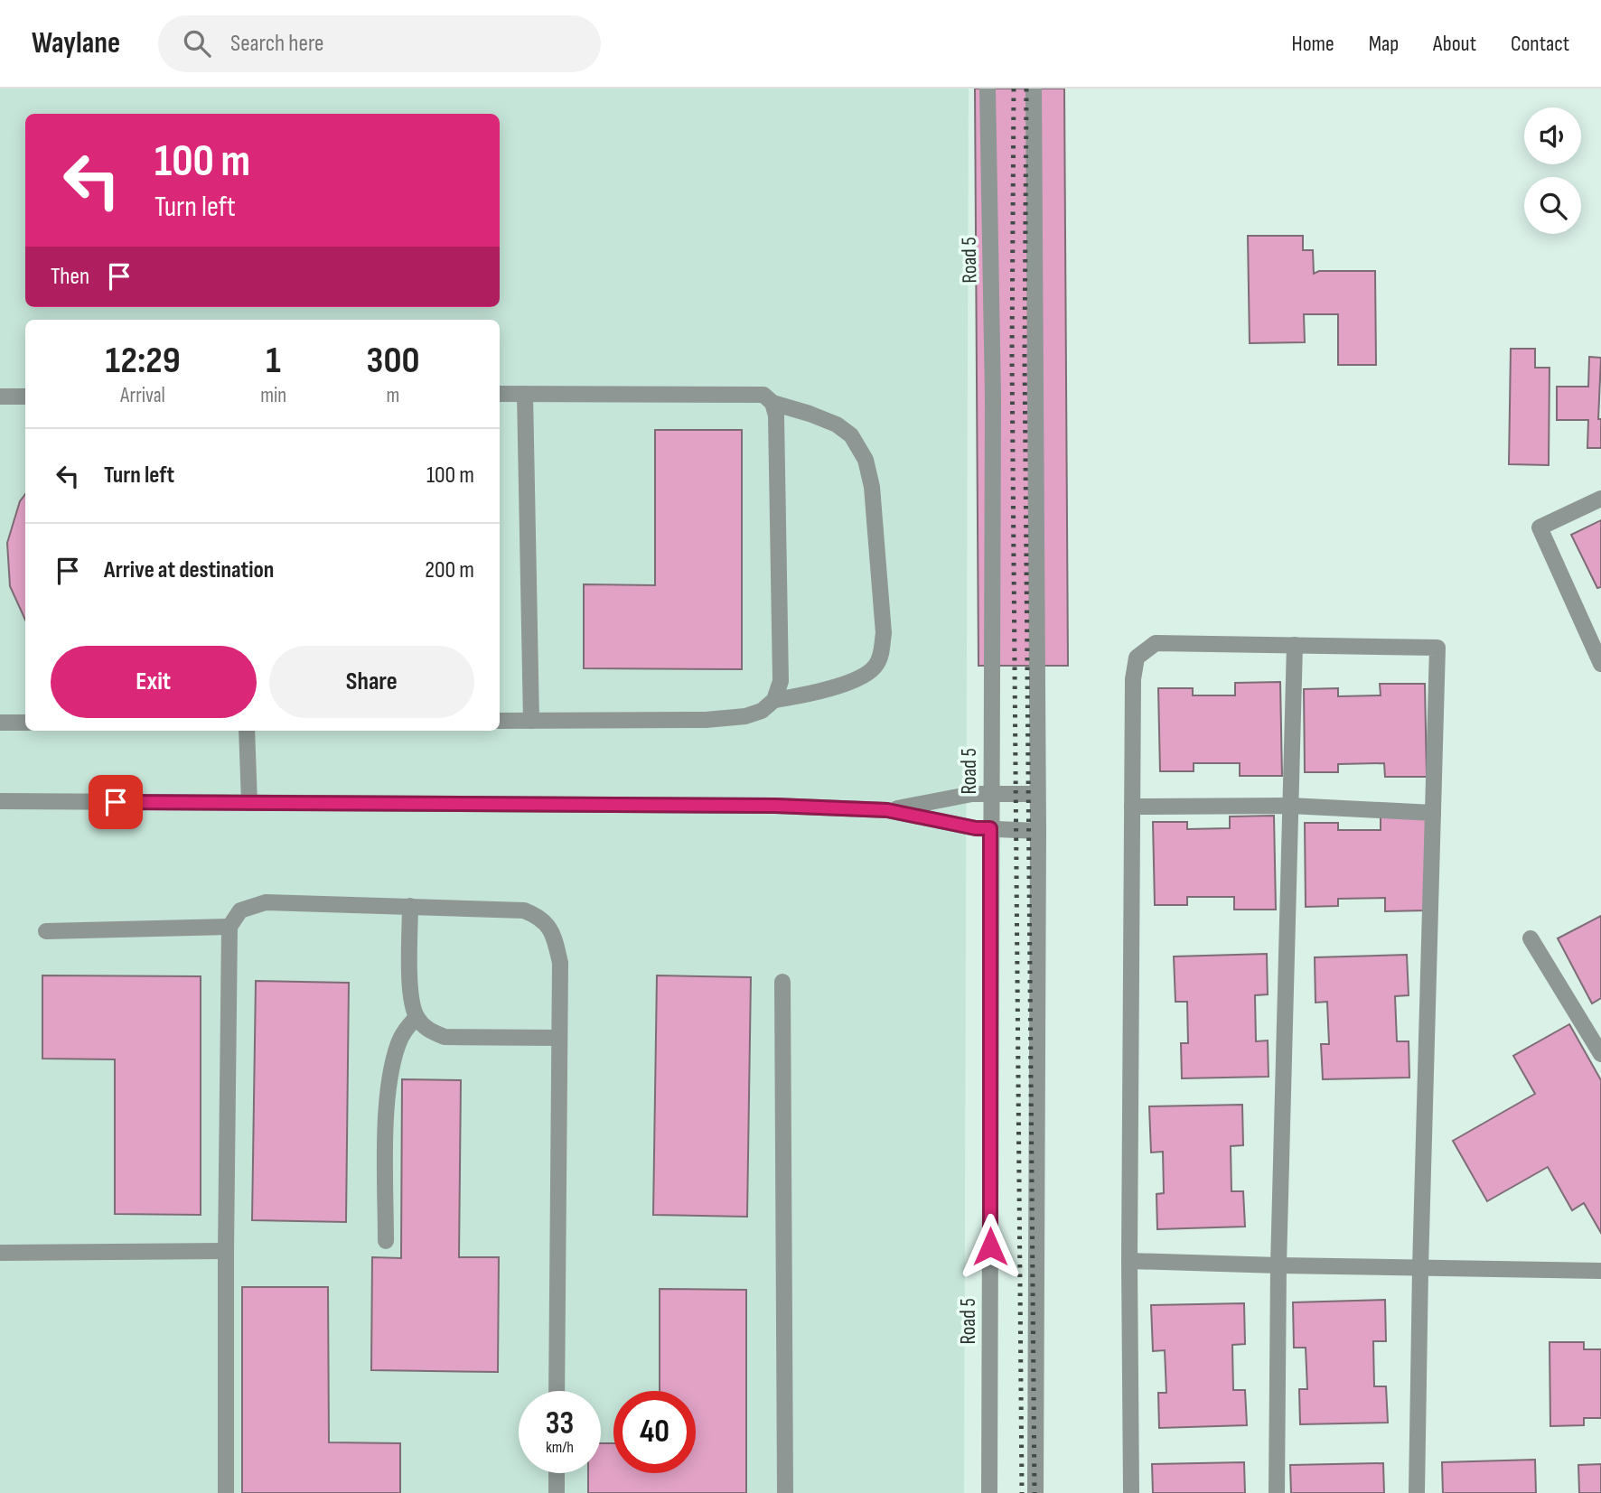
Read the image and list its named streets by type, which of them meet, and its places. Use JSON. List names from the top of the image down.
{
  "streets": {
    "street": ["Road 5"]
  },
  "page": {
    "header": "Waylane",
    "search": "Search here",
    "nav": [
      "Home",
      "Map",
      "About",
      "Contact"
    ],
    "turn": ["100 m", "Turn left"],
    "then": "Then",
    "eta": [
      "12:29",
      "Arrival",
      "1",
      "min",
      "300",
      "m"
    ],
    "list": [
      {
        "name": "Turn left",
        "value": "100 m"
      },
      {
        "name": "Arrive at destination",
        "value": "200 m"
      }
    ],
    "buttons": ["Exit", "Share"],
    "speed": "33 km/h",
    "limit": "40"
  }
}
